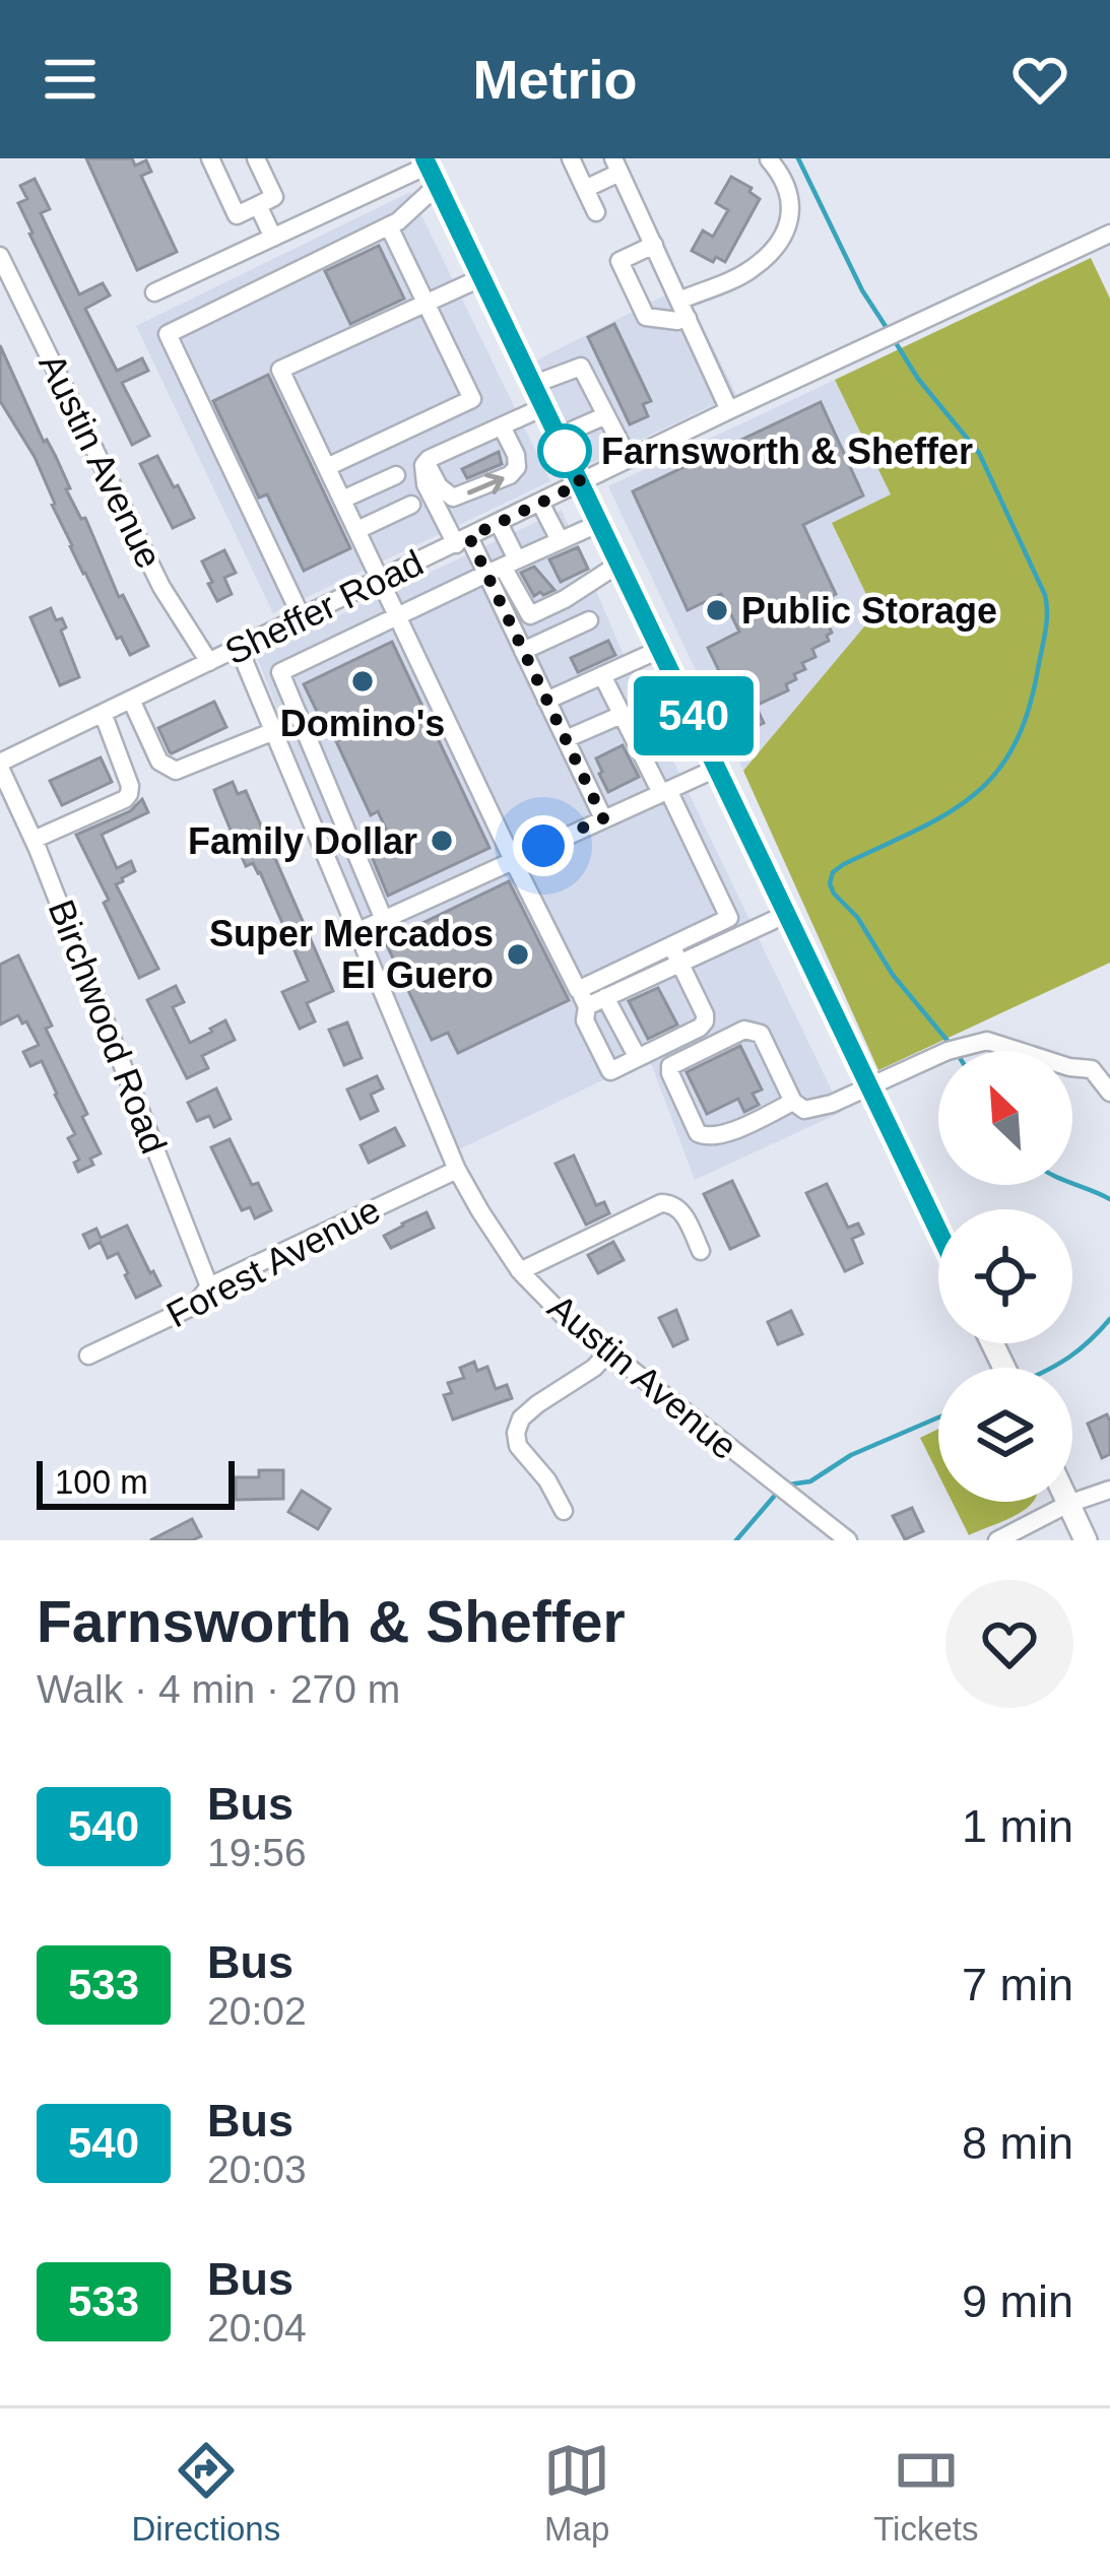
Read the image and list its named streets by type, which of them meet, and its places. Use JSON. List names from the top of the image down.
{
  "streets": {
    "street": [
      "Austin Avenue",
      "Sheffer Road",
      "Birchwood Road",
      "Forest Avenue"
    ]
  },
  "crossings": [
    ["Austin Avenue", "Sheffer Road"],
    ["Austin Avenue", "Forest Avenue"],
    ["Sheffer Road", "Birchwood Road"],
    ["Birchwood Road", "Forest Avenue"]
  ],
  "places": [
    "Farnsworth & Sheffer",
    "Public Storage",
    "Domino's",
    "Family Dollar",
    "Super Mercados El Guero"
  ],
  "lines": ["bus line 540"],
  "scale_bar": "100 m",
  "north": "top left",
  "page": {
    "header": "Metrio",
    "on_map": "540",
    "scale": "100 m",
    "heading": ["Farnsworth & Sheffer", "Walk · 4 min · 270 m"],
    "list": [
      {
        "mark": "540",
        "name": "Bus",
        "note": "19:56",
        "value": "1 min"
      },
      {
        "mark": "533",
        "name": "Bus",
        "note": "20:02",
        "value": "7 min"
      },
      {
        "mark": "540",
        "name": "Bus",
        "note": "20:03",
        "value": "8 min"
      },
      {
        "mark": "533",
        "name": "Bus",
        "note": "20:04",
        "value": "9 min"
      }
    ],
    "tabs": ["Directions", "Map", "Tickets"]
  }
}
